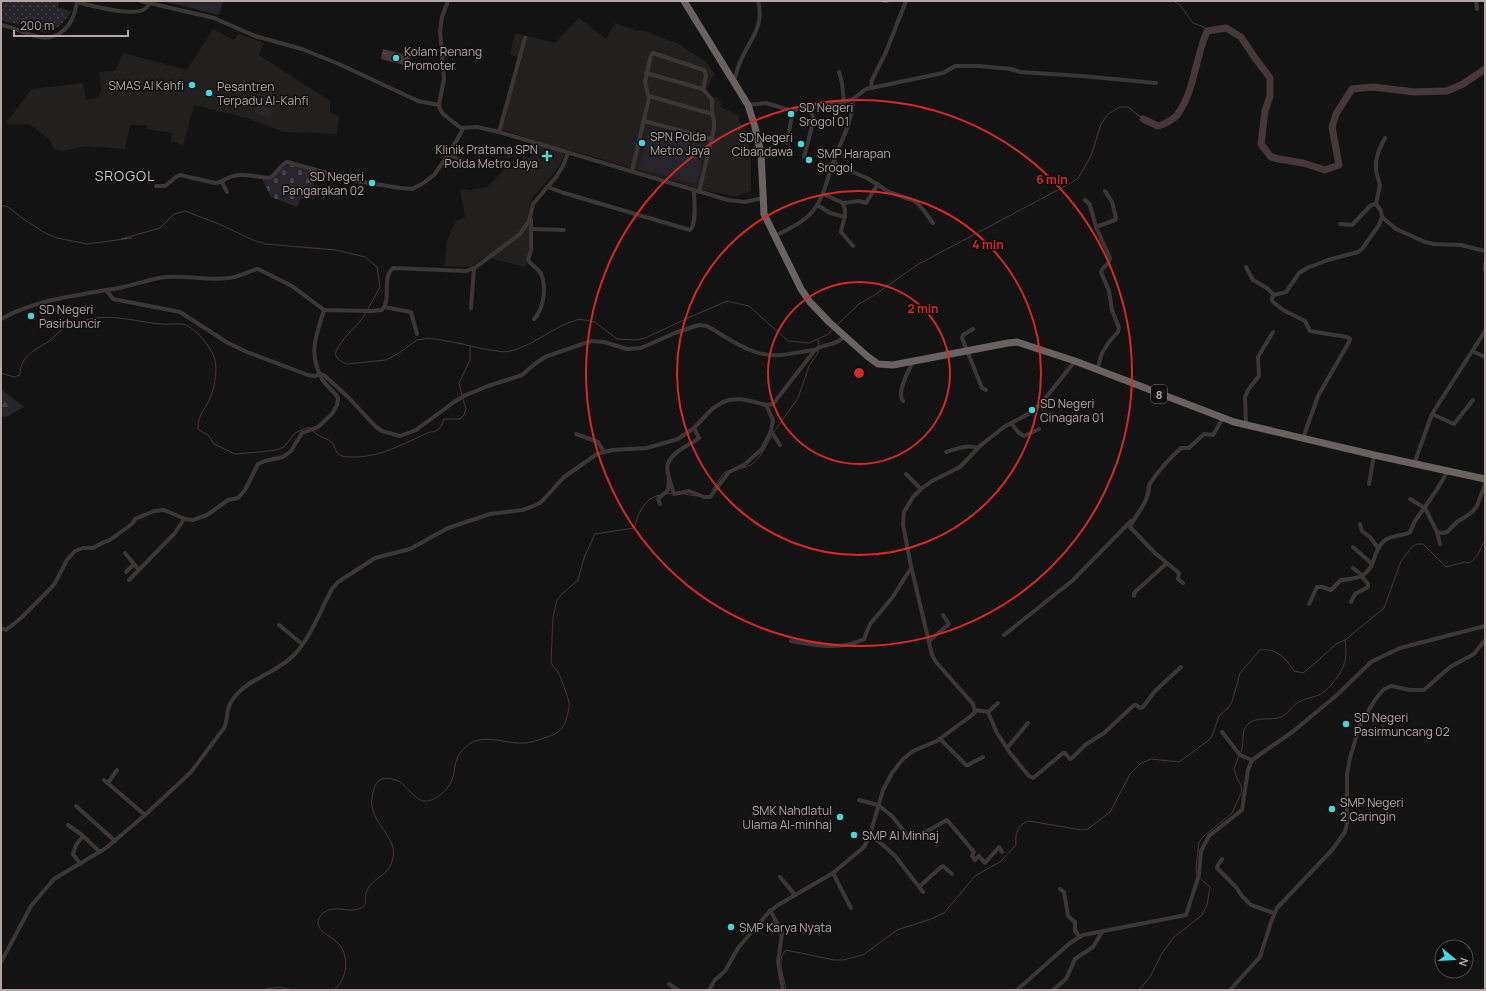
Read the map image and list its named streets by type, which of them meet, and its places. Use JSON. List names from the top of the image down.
{
  "streets": {
    "highway": ["8"]
  },
  "districts": ["SROGOL"],
  "places": {
    "other": [
      "Kolam Renang Promoter",
      "SMAS Al Kahfi",
      "Pesantren Terpadu Al-Kahfi",
      "SD Negeri Srogol 01",
      "SPN Polda Metro Jaya",
      "SD Negeri Cibandawa",
      "SMP Harapan Srogol",
      "SD Negeri Pangarakan 02",
      "SD Negeri Pasirbuncir",
      "SD Negeri Cinagara 01",
      "SD Negeri Pasirmuncang 02",
      "SMP Negeri 2 Caringin",
      "SMK Nahdlatul Ulama Al-minhaj",
      "SMP Al Minhaj",
      "SMP Karya Nyata"
    ],
    "health": ["Klinik Pratama SPN Polda Metro Jaya"]
  },
  "scale_bar": "200 m",
  "north": "right",
  "rings": ["6 min", "4 min", "2 min"]
}
